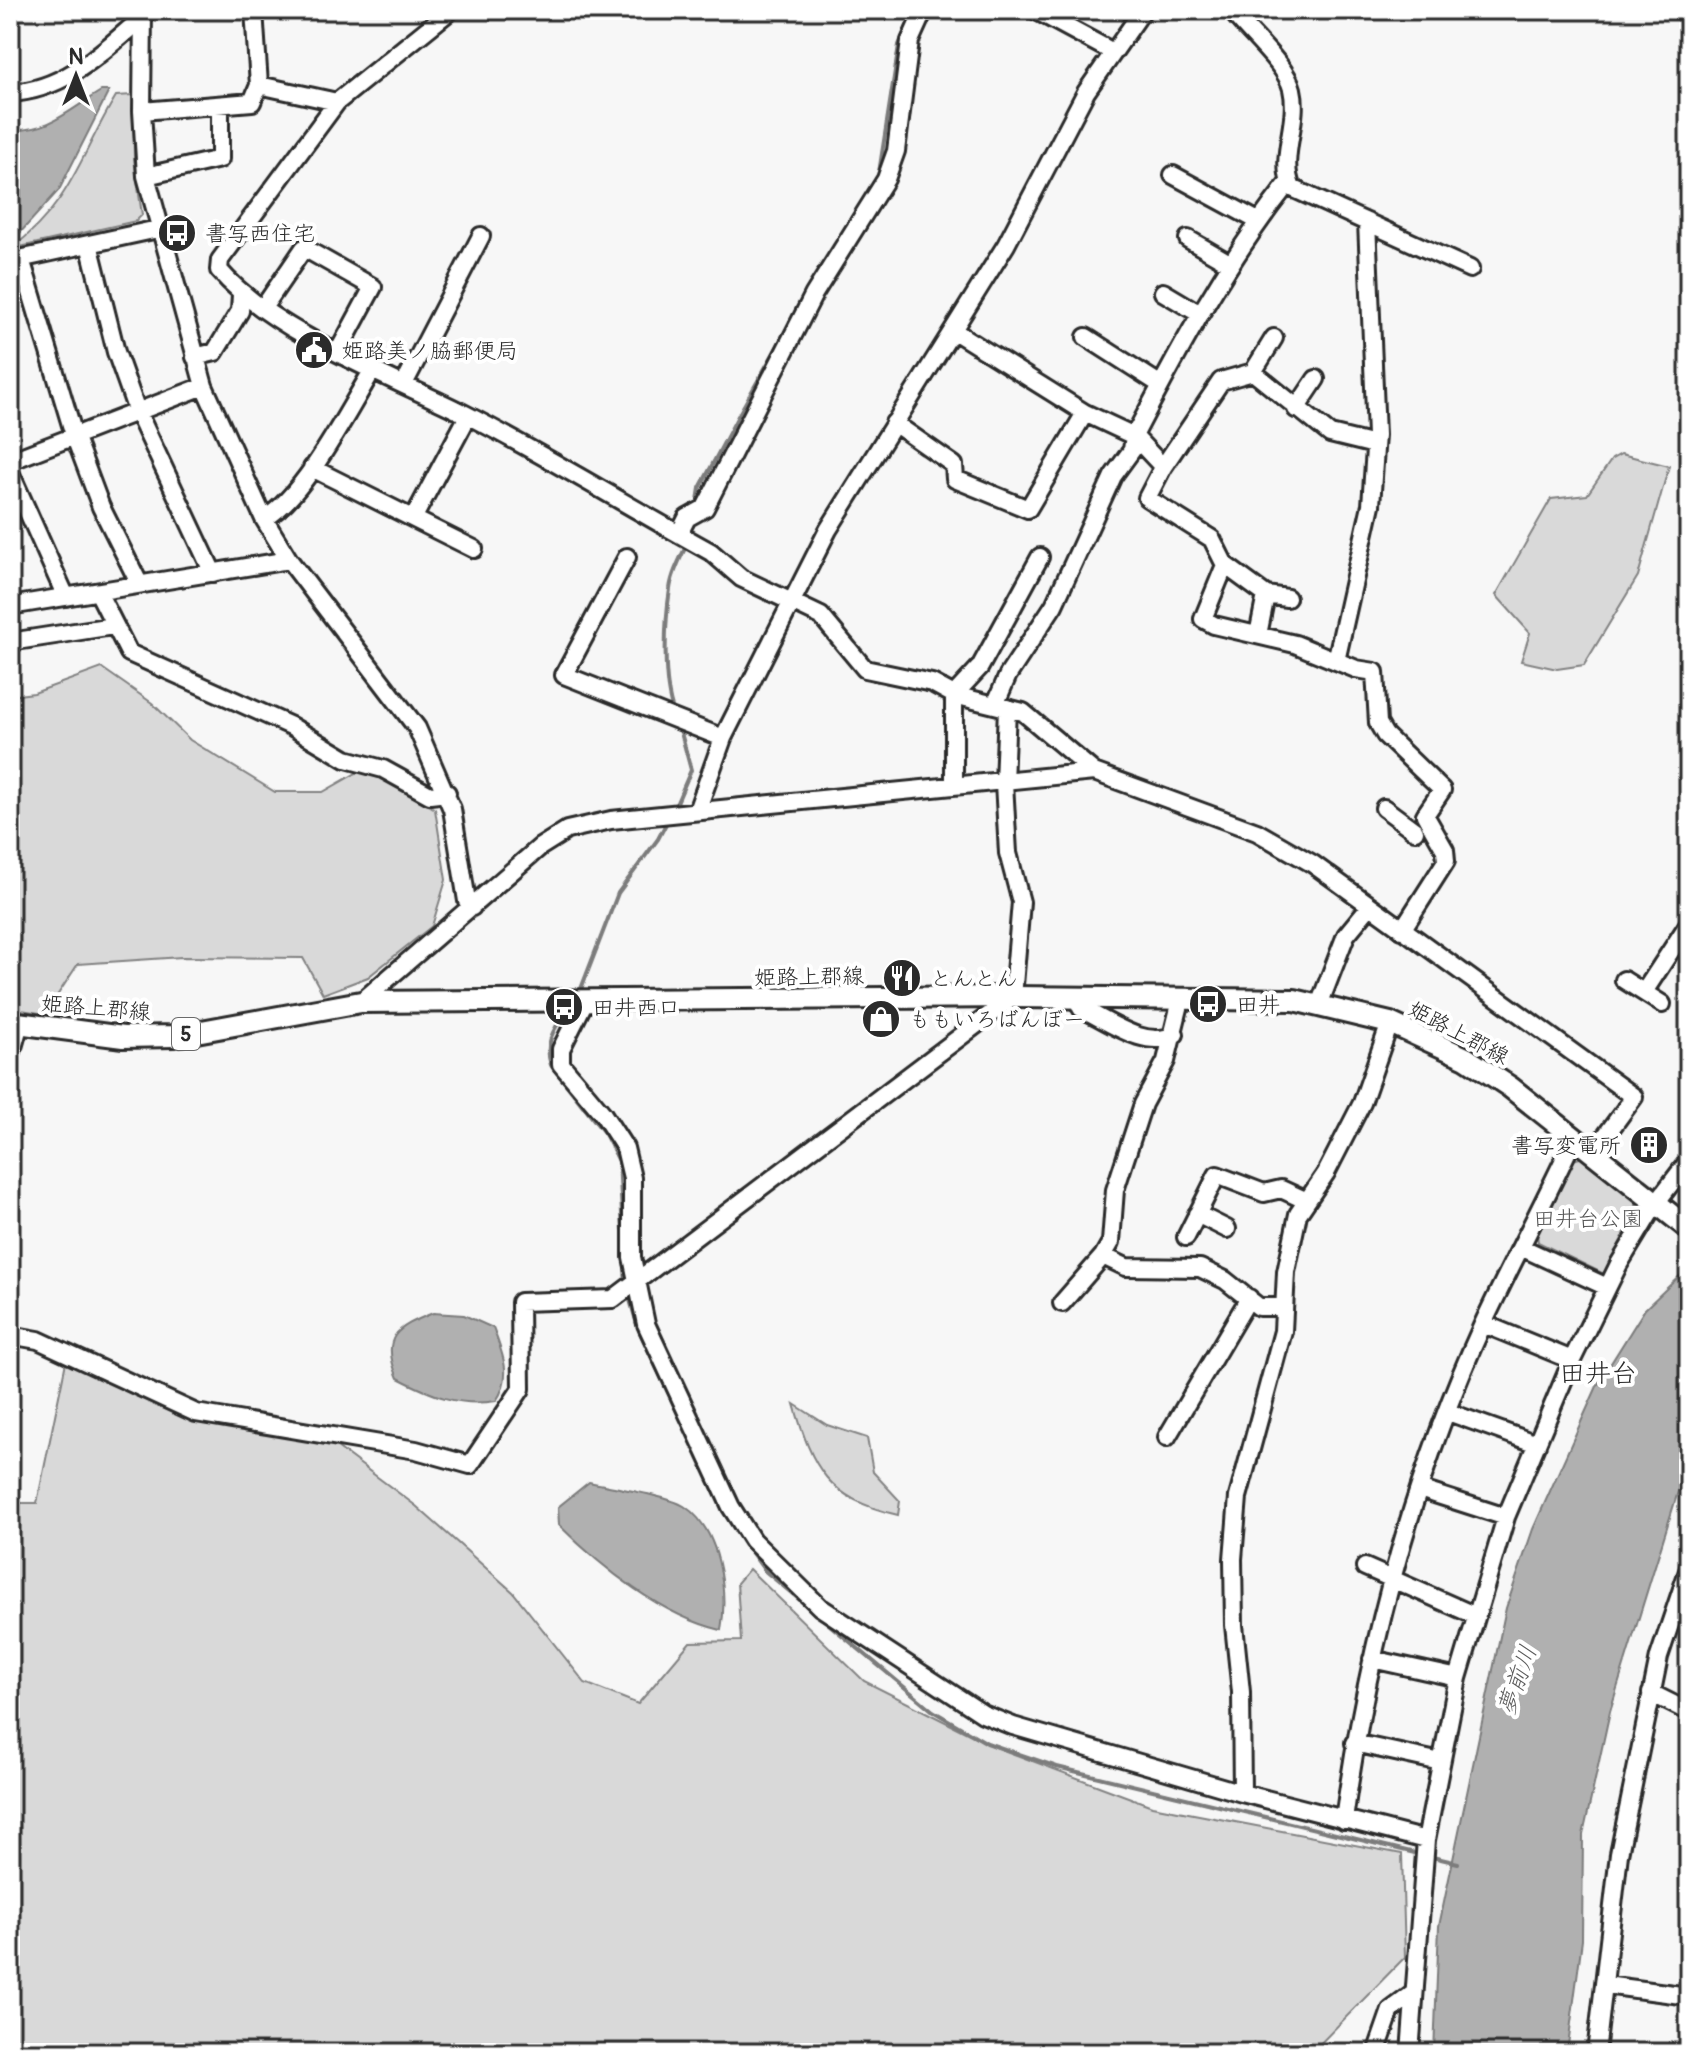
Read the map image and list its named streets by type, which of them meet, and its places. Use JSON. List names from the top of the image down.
{
  "streets": {
    "main road": ["姫路上郡線", "5"]
  },
  "districts": ["田井台"],
  "water": ["夢前川"],
  "parks": ["田井台公園"],
  "places": {
    "bus stop": ["書写西住宅", "田井", "田井西口"],
    "public building": ["姫路美ノ脇郵便局"],
    "restaurant": ["とんとん"],
    "shop": ["ももいろばんぼー"],
    "building": ["書写変電所"]
  },
  "north": "top"
}
